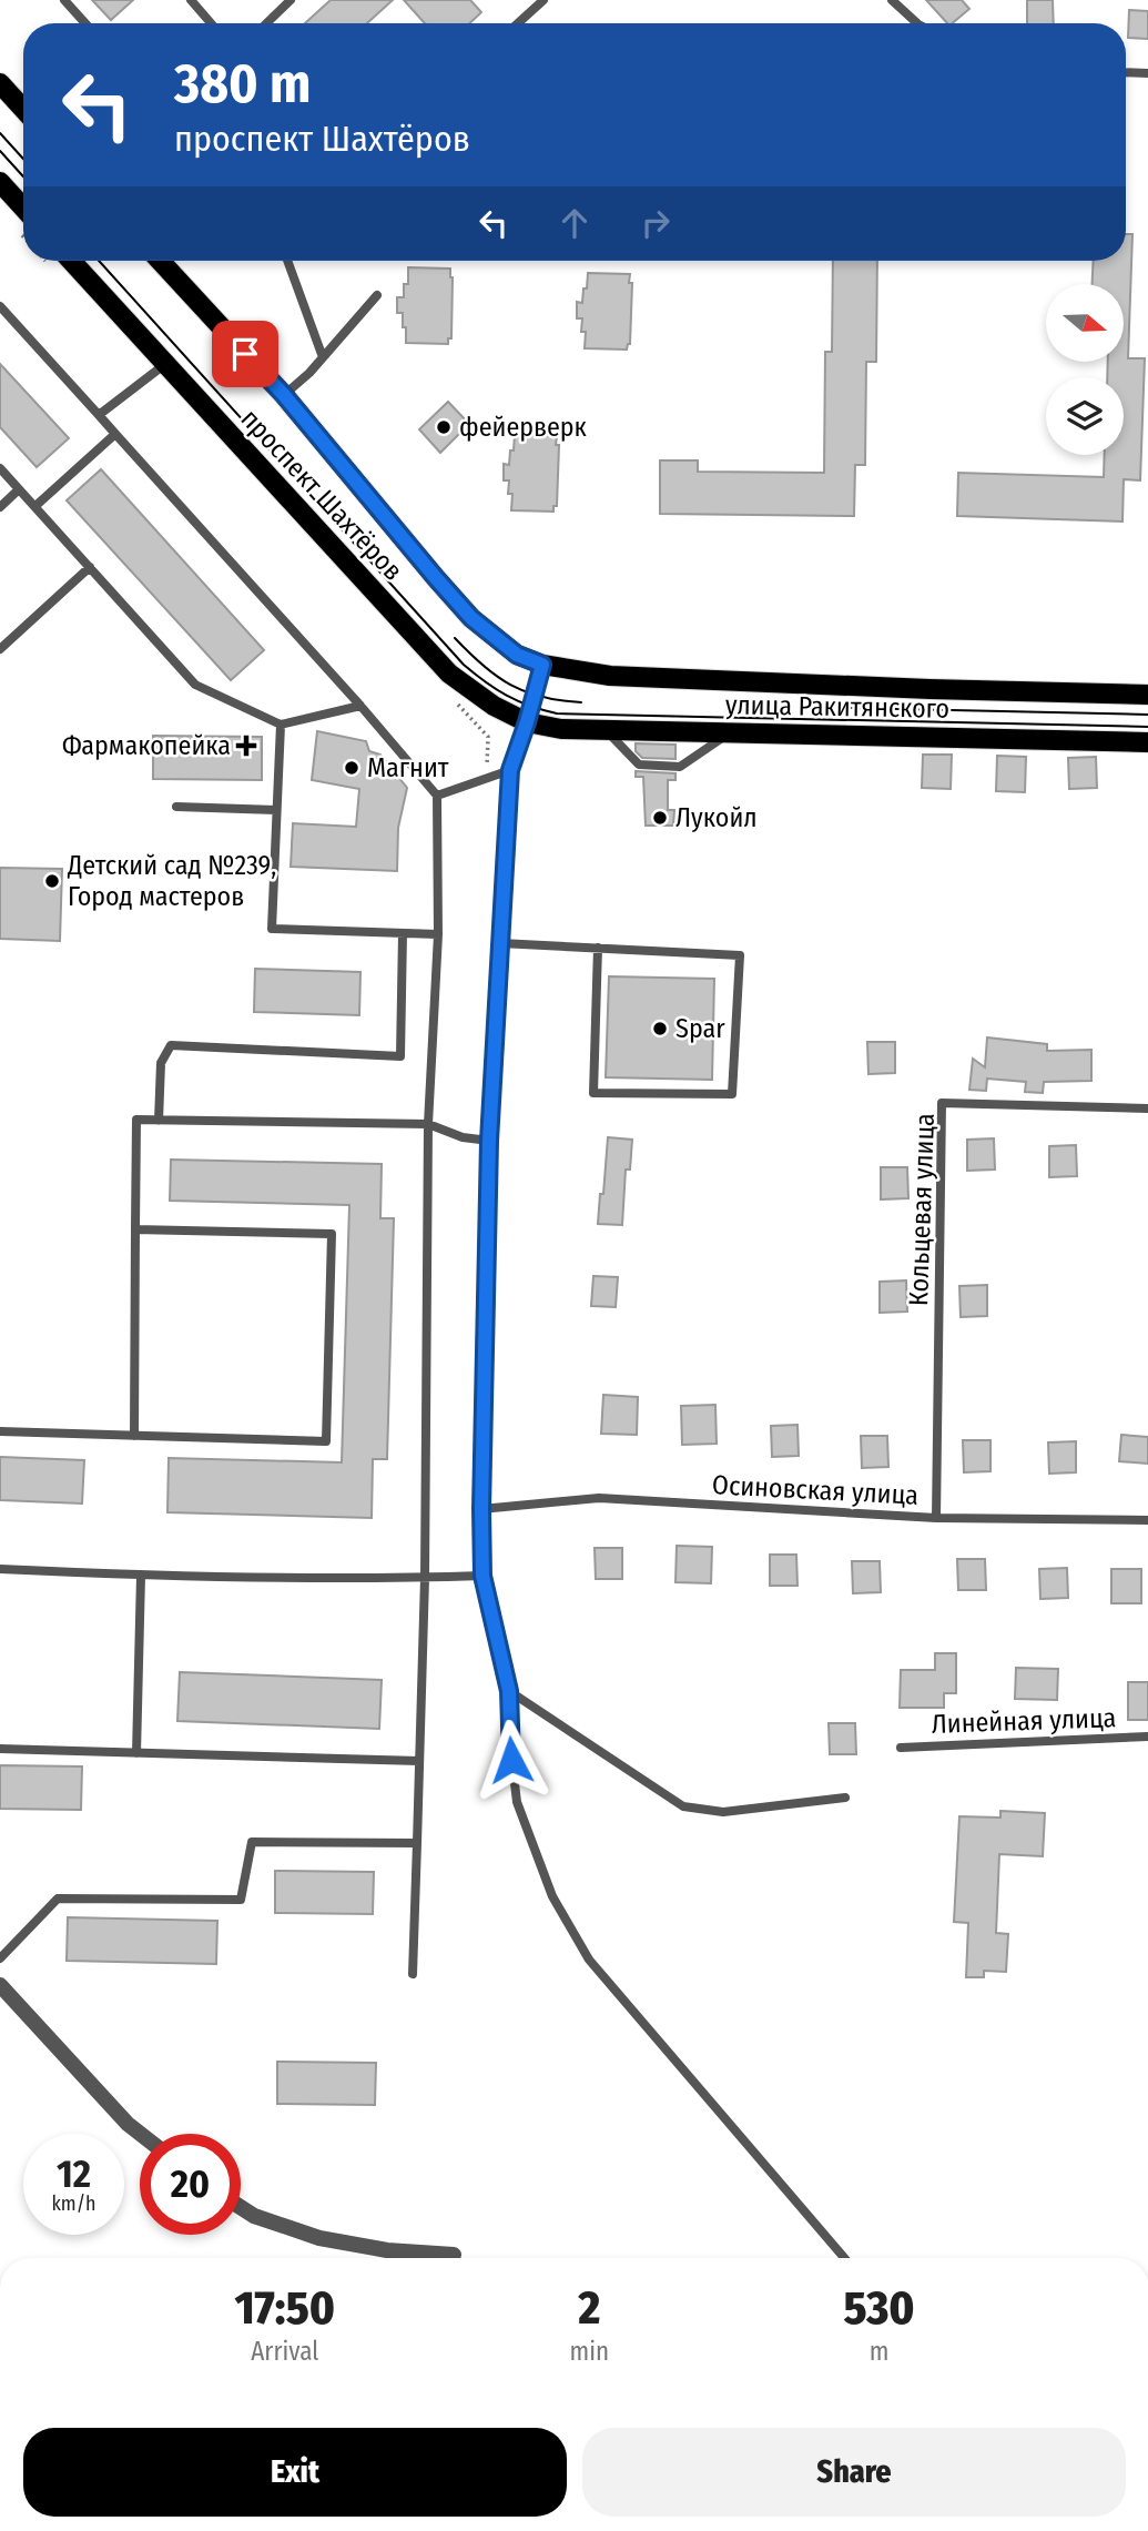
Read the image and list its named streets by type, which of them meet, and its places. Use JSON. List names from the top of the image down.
{
  "streets": {
    "main road": ["проспект Шахтёров", "улица Ракитянского"],
    "lane": ["Кольцевая улица", "Осиновская улица", "Линейная улица"]
  },
  "crossings": [
    ["проспект Шахтёров", "улица Ракитянского"],
    ["Кольцевая улица", "Осиновская улица"]
  ],
  "places": {
    "other": [
      "фейерверк",
      "Магнит",
      "Лукойл",
      "Детский сад №239, Город мастеров",
      "Spar"
    ],
    "health": ["Фармакопейка"]
  },
  "north": "right",
  "page": {
    "turn": ["380 m", "проспект Шахтёров"],
    "speed": "12 km/h",
    "limit": "20",
    "eta": [
      "17:50",
      "Arrival",
      "2",
      "min",
      "530",
      "m"
    ],
    "buttons": ["Exit", "Share"]
  }
}
